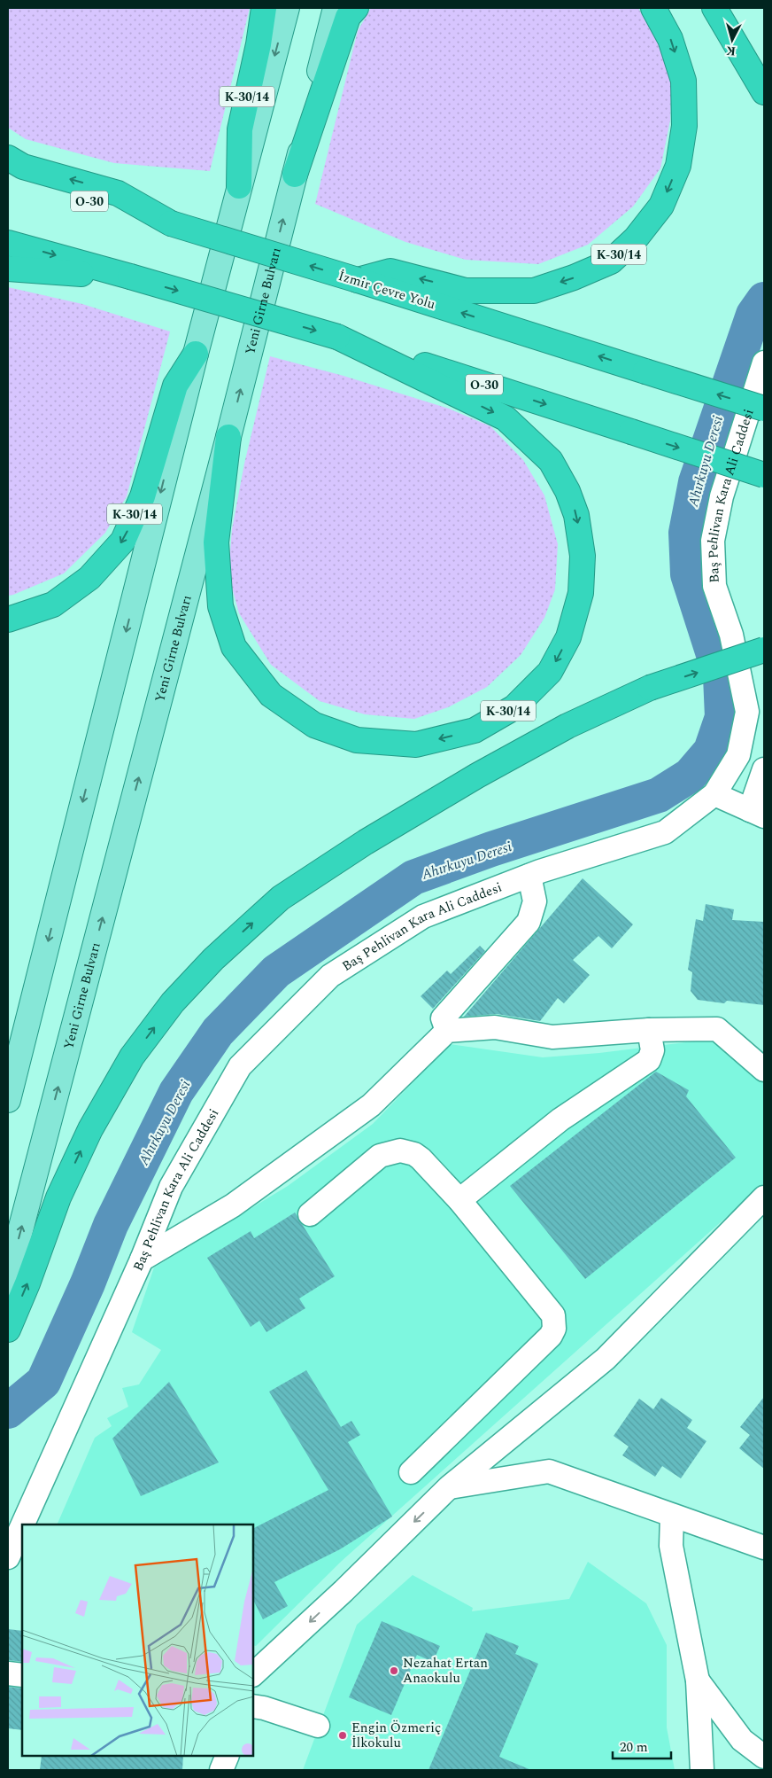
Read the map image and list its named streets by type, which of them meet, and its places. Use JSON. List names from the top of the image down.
{
  "streets": {
    "highway": ["K-30/14", "O-30", "İzmir Çevre Yolu"],
    "main road": ["Yeni Girne Bulvarı"],
    "street": ["Baş Pehlivan Kara Ali Caddesi"]
  },
  "crossings": [
    ["K-30/14", "O-30"],
    ["K-30/14", "İzmir Çevre Yolu"],
    ["K-30/14", "Yeni Girne Bulvarı"]
  ],
  "water": ["Ahırkuyu Deresi"],
  "places": ["Nezahat Ertan Anaokulu", "Engin Özmeriç İlkokulu"],
  "scale_bar": "20 m",
  "north": "bottom"
}
